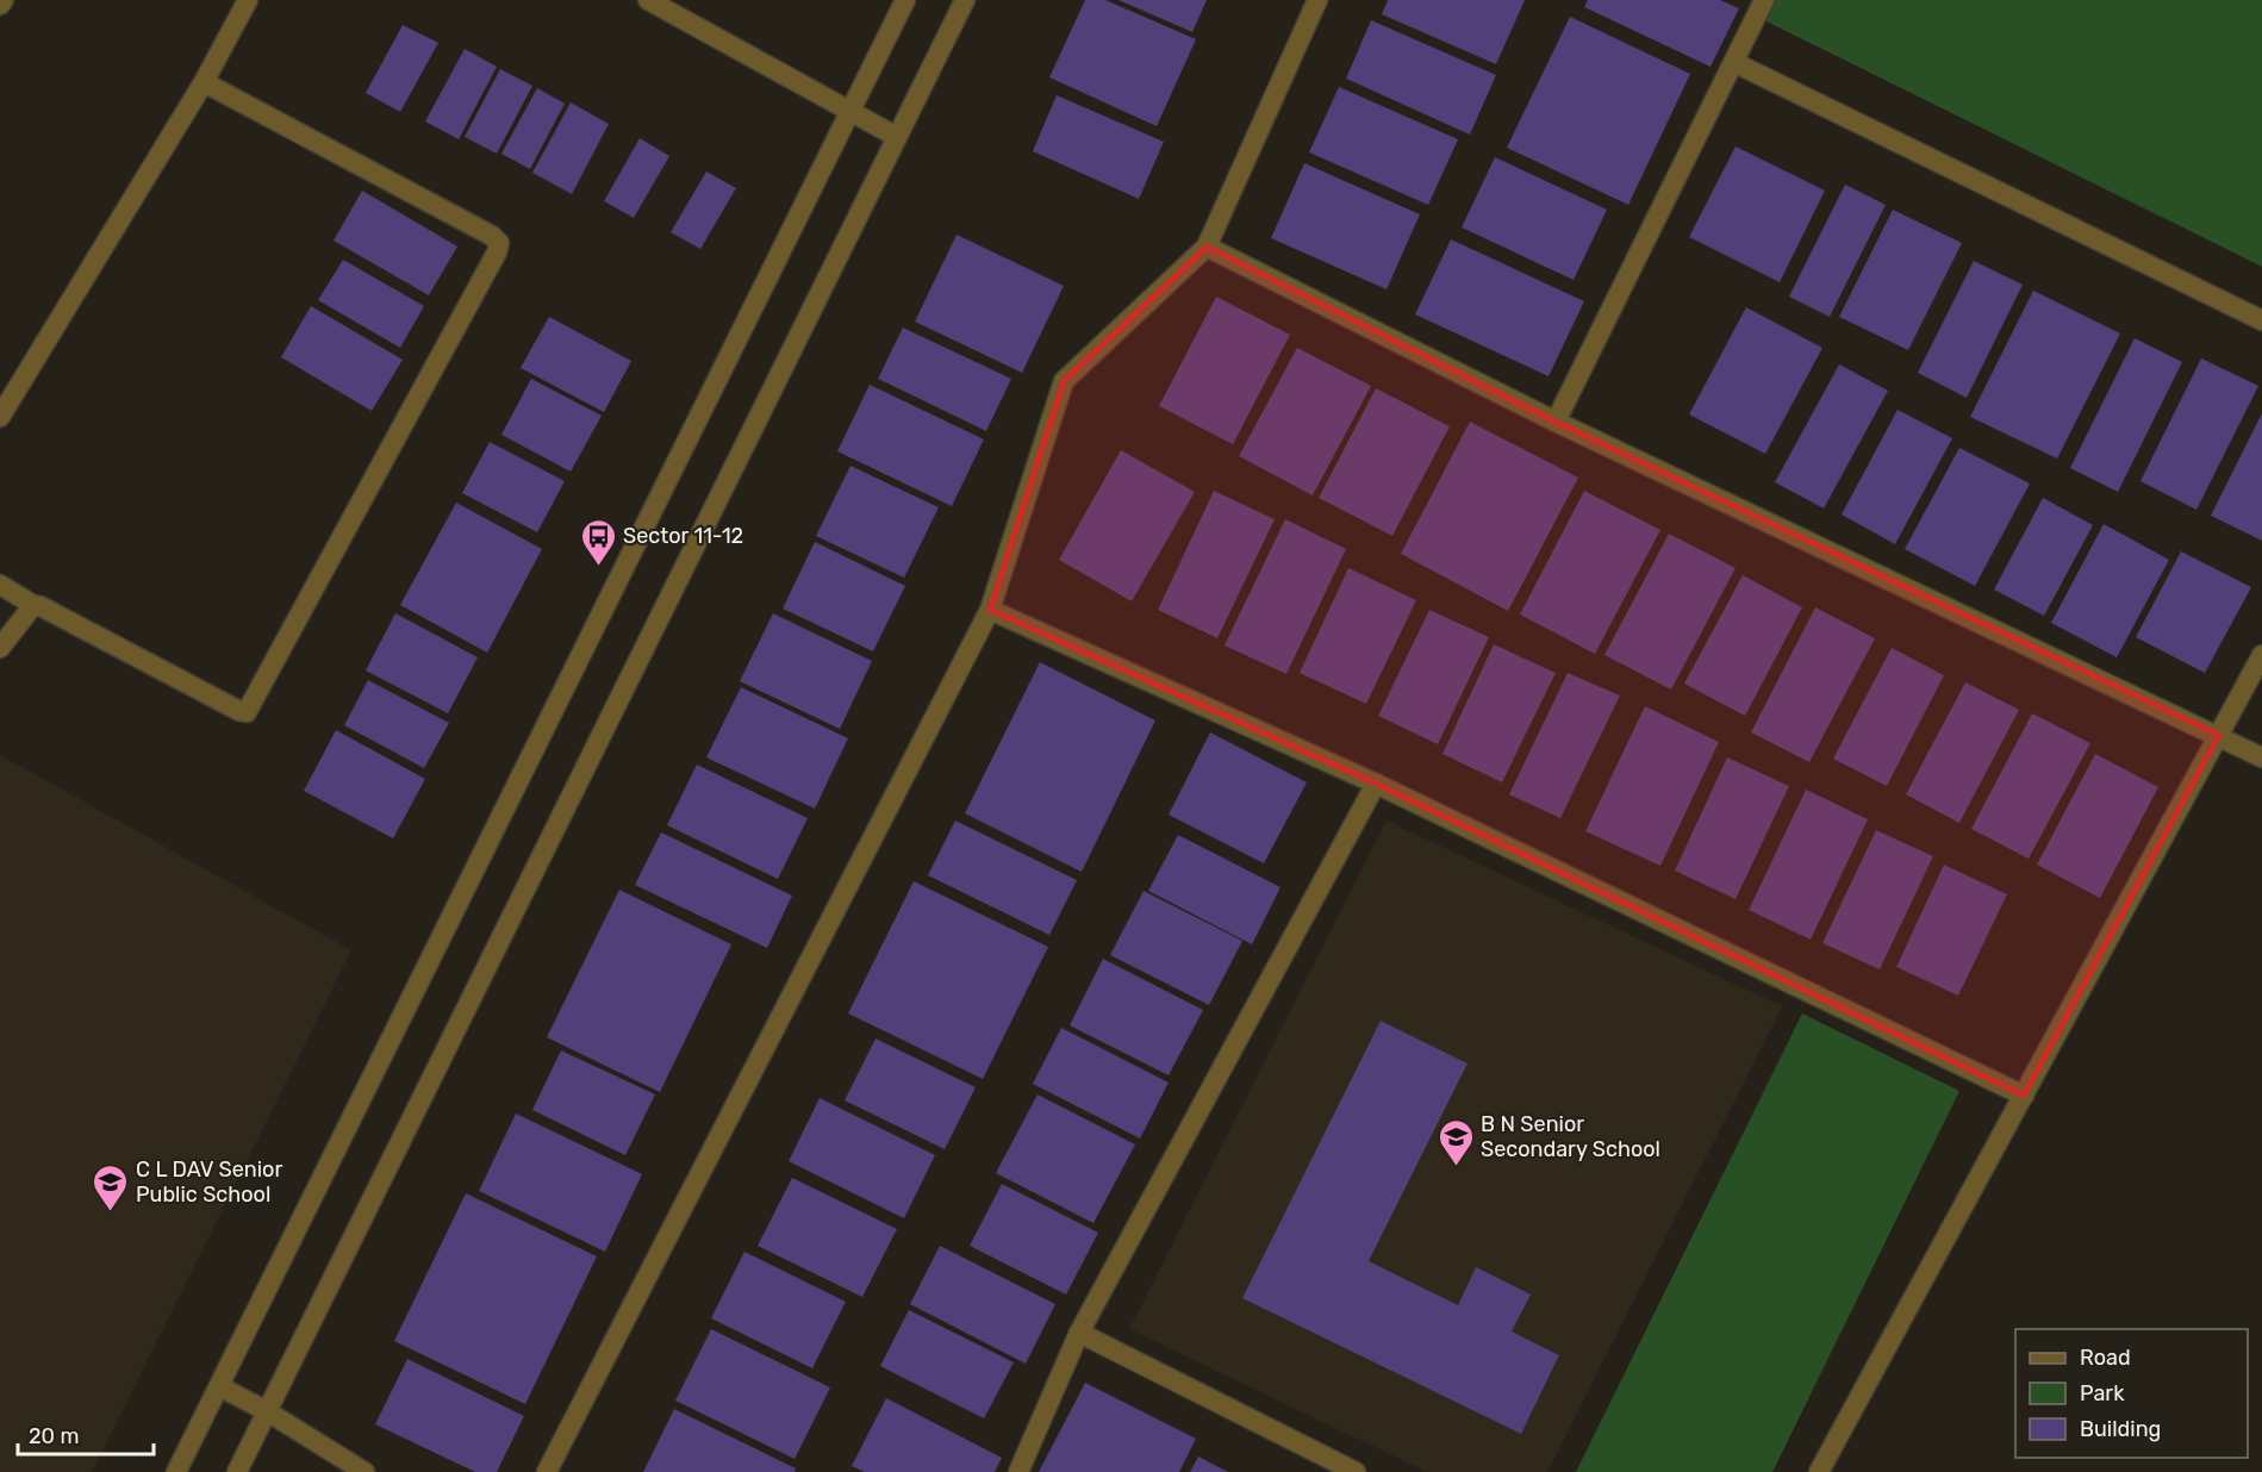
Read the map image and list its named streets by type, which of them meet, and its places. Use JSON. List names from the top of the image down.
{
  "places": {
    "bus stop": ["Sector 11-12"],
    "school or university": ["B N Senior Secondary School", "C L DAV Senior Public School"]
  },
  "legend": ["Road", "Park", "Building"],
  "scale_bar": "20 m"
}
